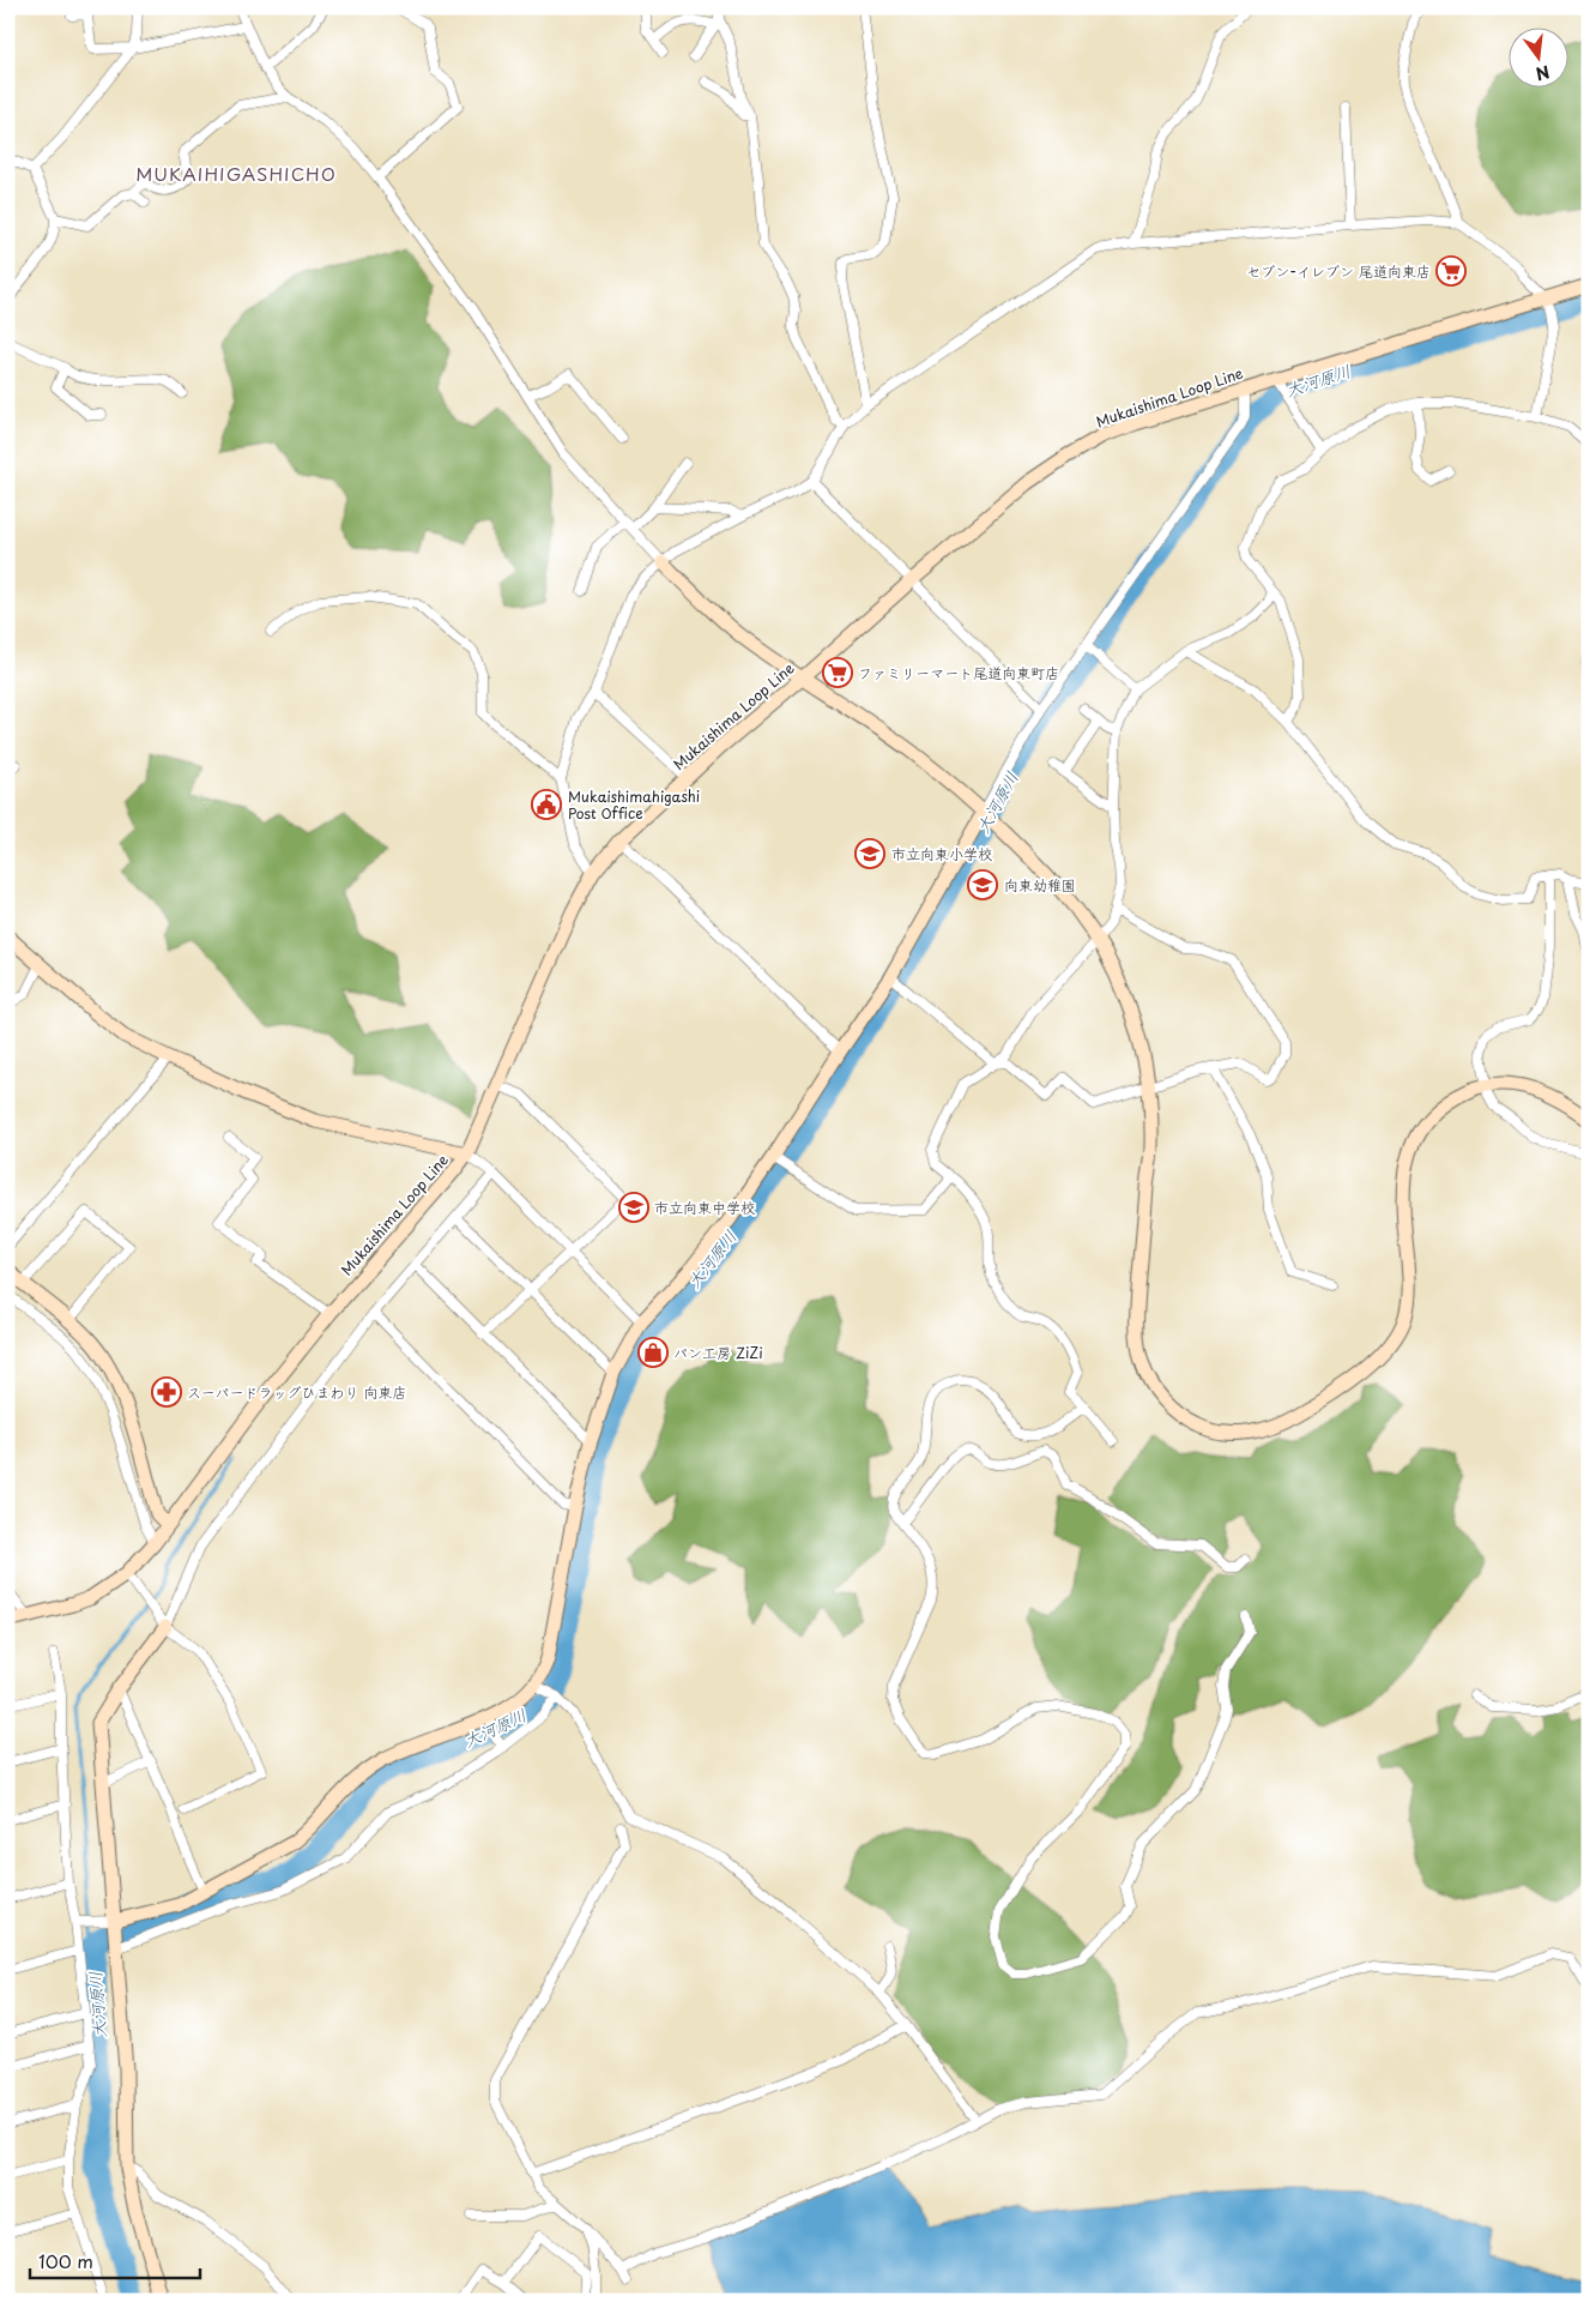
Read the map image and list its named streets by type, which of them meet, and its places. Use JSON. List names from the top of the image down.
{
  "streets": {
    "street": ["Mukaishima Loop Line"]
  },
  "districts": ["MUKAIHIGASHICHO"],
  "water": ["大河原川"],
  "places": {
    "supermarket": ["セブン-イレブン 尾道向東店", "ファミリーマート尾道向東町店"],
    "public building": ["Mukaishimahigashi Post Office"],
    "school or university": ["市立向東小学校", "向東幼稚園", "市立向東中学校"],
    "shop": ["パン工房 ZiZi"],
    "pharmacy": ["スーパードラッグひまわり 向東店"]
  },
  "scale_bar": "100 m",
  "north": "bottom"
}
